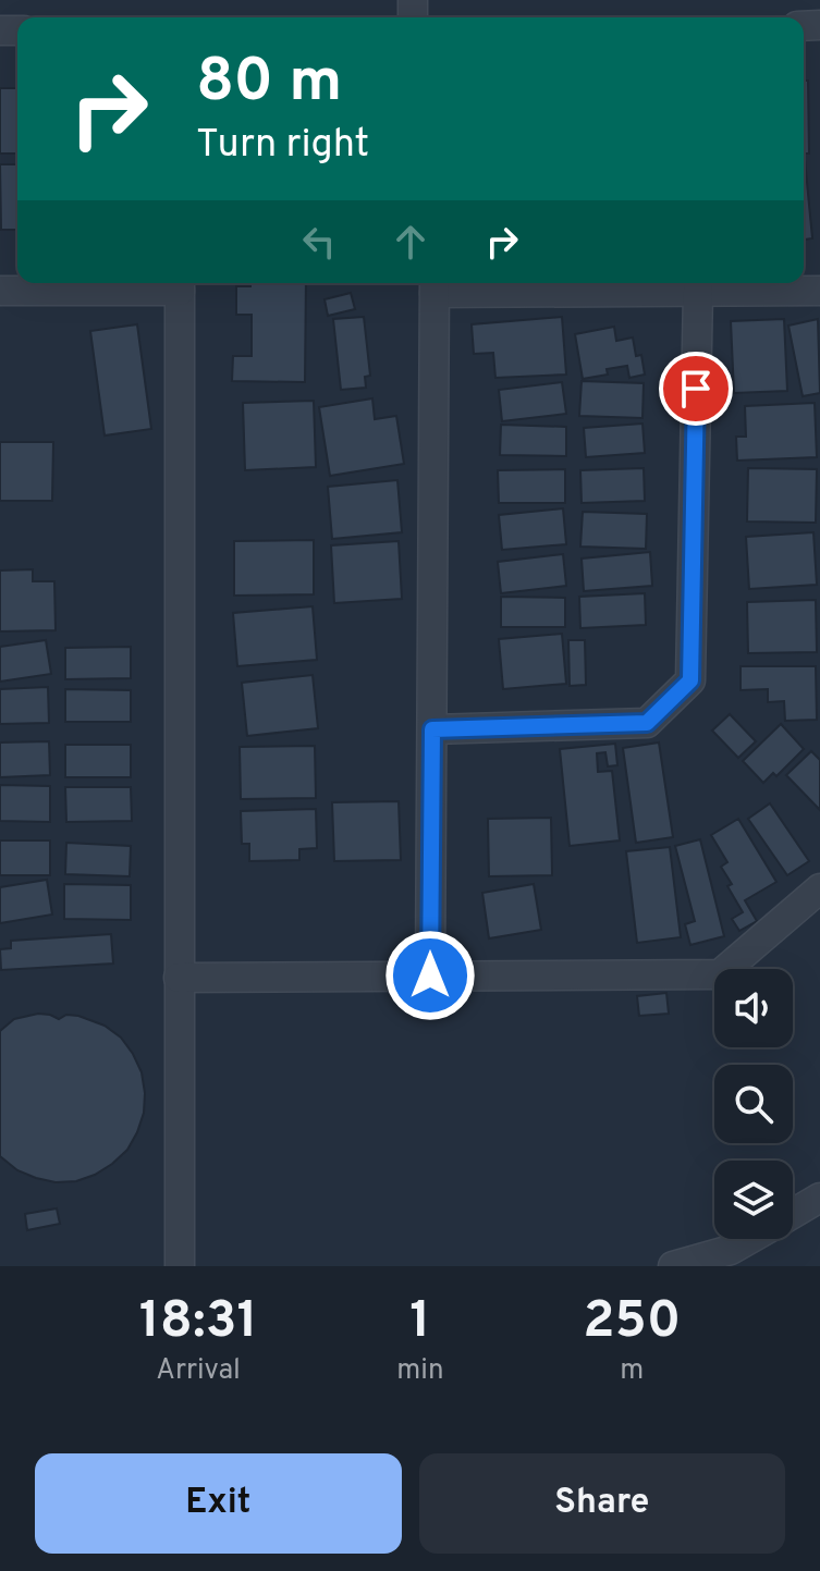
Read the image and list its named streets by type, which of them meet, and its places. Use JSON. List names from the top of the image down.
{
  "page": {
    "turn": ["80 m", "Turn right"],
    "eta": [
      "18:31",
      "Arrival",
      "1",
      "min",
      "250",
      "m"
    ],
    "buttons": ["Exit", "Share"]
  }
}
